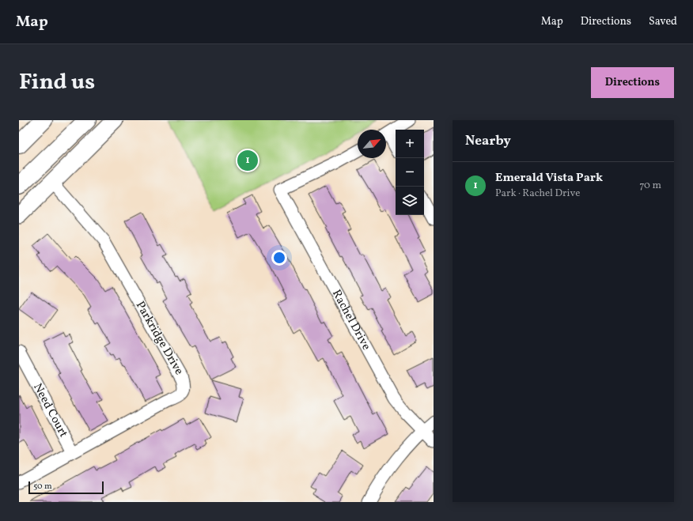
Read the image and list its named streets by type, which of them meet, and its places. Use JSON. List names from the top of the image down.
{
  "streets": {
    "street": ["Rachel Drive", "Parkridge Drive", "Need Court"]
  },
  "crossings": [
    ["Parkridge Drive", "Need Court"]
  ],
  "scale_bar": "50 m",
  "north": "top right",
  "page": {
    "header": "Map",
    "nav": ["Map", "Directions", "Saved"],
    "title": "Find us",
    "buttons": "Directions",
    "heading": "Nearby",
    "map_buttons": ["+", "−"],
    "pins": "1",
    "list": [
      {
        "mark": "1",
        "name": "Emerald Vista Park",
        "note": "Park · Rachel Drive",
        "value": "70 m"
      }
    ],
    "scale": "50 m"
  }
}
